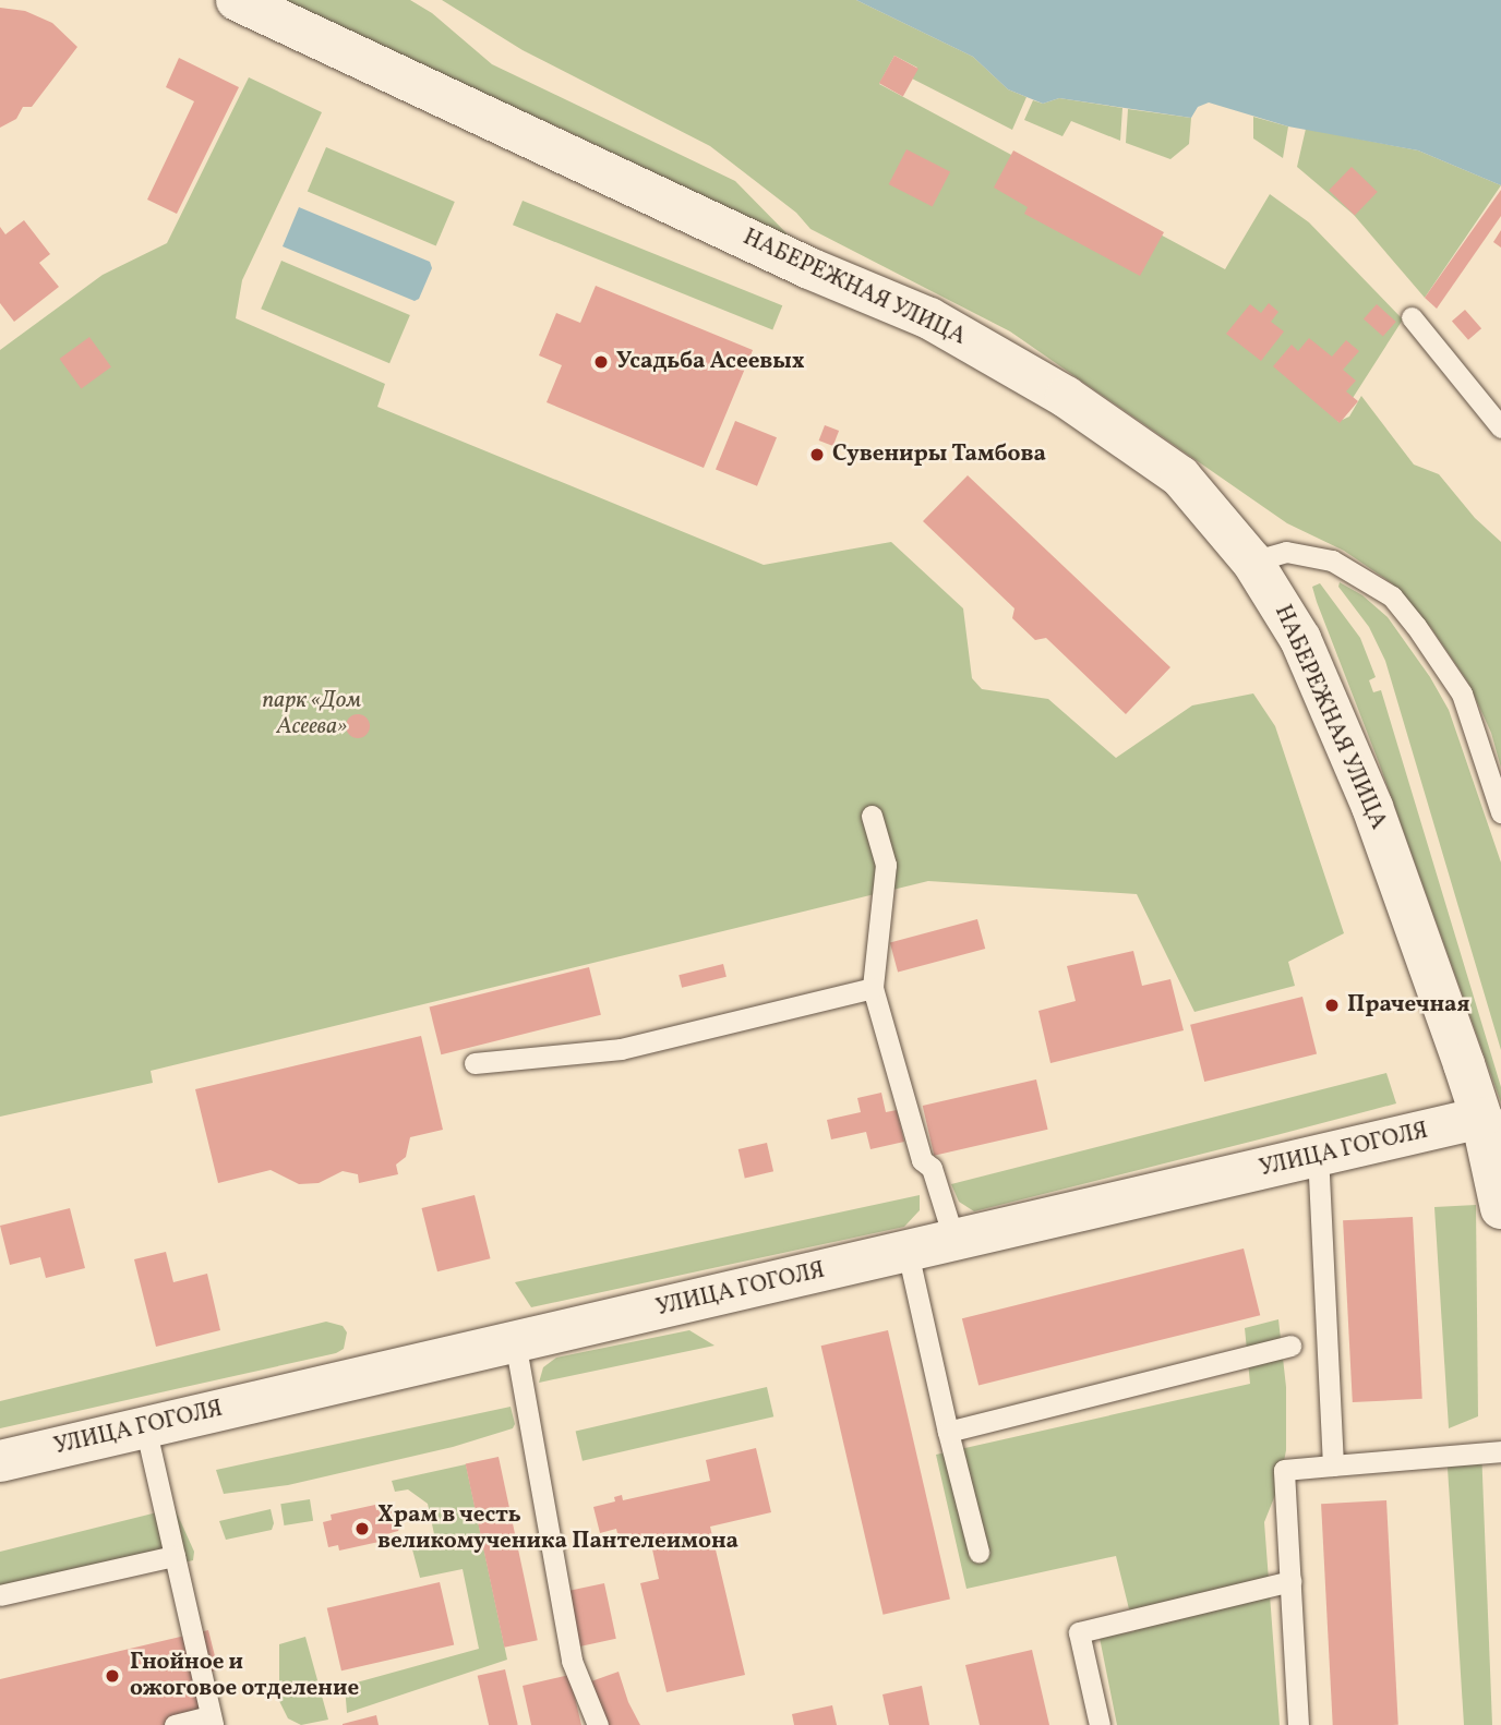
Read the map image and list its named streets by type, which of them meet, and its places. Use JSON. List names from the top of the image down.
{
  "streets": {
    "street": ["НАБЕРЕЖНАЯ УЛИЦА", "УЛИЦА ГОГОЛЯ"]
  },
  "crossings": [
    ["НАБЕРЕЖНАЯ УЛИЦА", "УЛИЦА ГОГОЛЯ"]
  ],
  "parks": ["парк «Дом Асеева»"],
  "places": [
    "Усадьба Асеевых",
    "Сувениры Тамбова",
    "Прачечная",
    "Храм в честь великомученика Пантелеимона",
    "Гнойное и ожоговое отделение"
  ]
}
